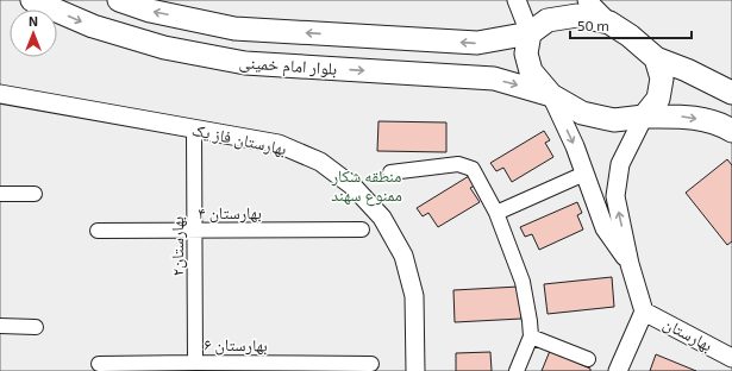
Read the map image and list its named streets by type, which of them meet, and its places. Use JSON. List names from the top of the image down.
{
  "streets": {
    "main road": ["بلوار امام خمینی"],
    "street": [
      "بهارستان فاز یک",
      "بهارستان ۴",
      "بهارستان۲",
      "بهارستان",
      "بهارستان ۶"
    ]
  },
  "crossings": [
    ["بهارستان فاز یک", "بهارستان۲"],
    ["بهارستان ۴", "بهارستان۲"],
    ["بهارستان۲", "بهارستان ۶"]
  ],
  "parks": ["منطقه شکار ممنوع سهند"],
  "scale_bar": "50 m",
  "north": "top"
}
